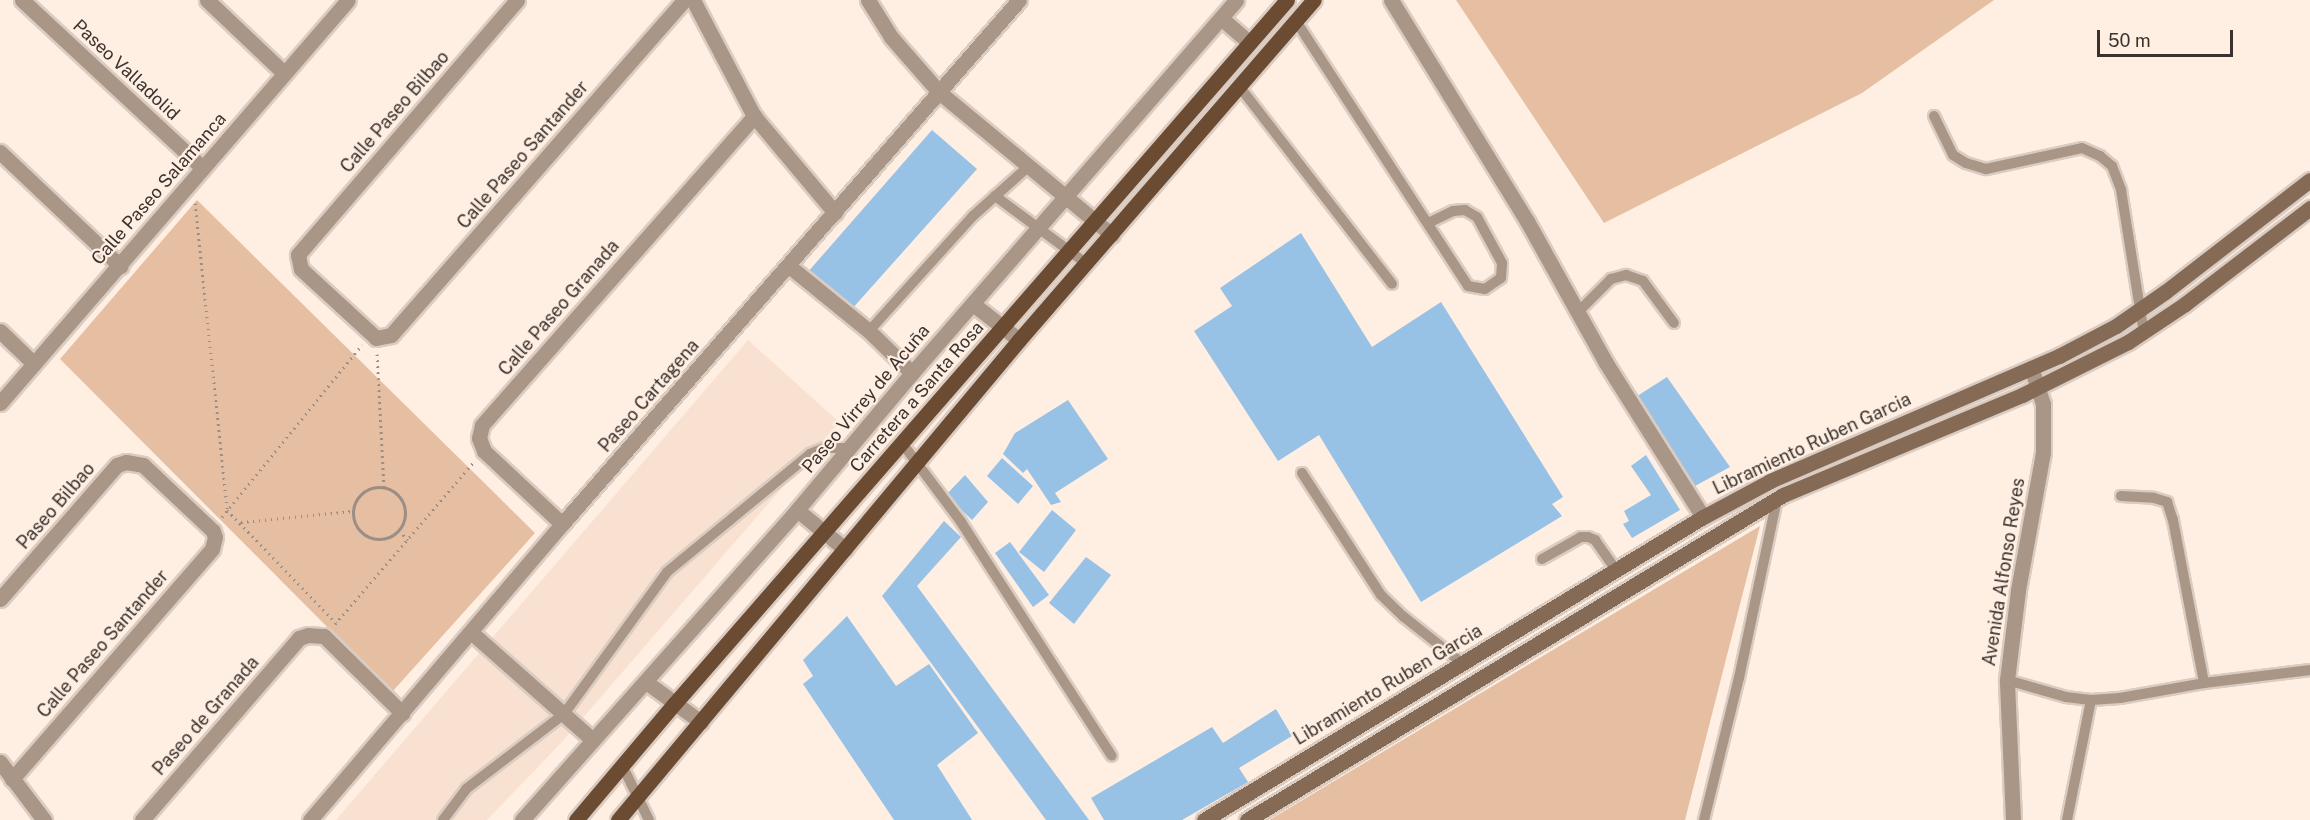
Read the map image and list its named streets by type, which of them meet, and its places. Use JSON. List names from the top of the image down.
{
  "streets": {
    "main road": ["Carretera a Santa Rosa"],
    "street": [
      "Paseo Valladolid",
      "Calle Paseo Bilbao",
      "Calle Paseo Santander",
      "Calle Paseo Salamanca",
      "Calle Paseo Granada",
      "Paseo Cartagena",
      "Paseo Virrey de Acuña",
      "Libramiento Ruben Garcia",
      "Paseo Bilbao",
      "Avenida Alfonso Reyes",
      "Paseo de Granada"
    ]
  },
  "crossings": [
    ["Paseo Valladolid", "Calle Paseo Salamanca"],
    ["Calle Paseo Bilbao", "Calle Paseo Santander"],
    ["Calle Paseo Santander", "Paseo Bilbao"],
    ["Libramiento Ruben Garcia", "Avenida Alfonso Reyes"]
  ],
  "scale_bar": "50 m"
}
